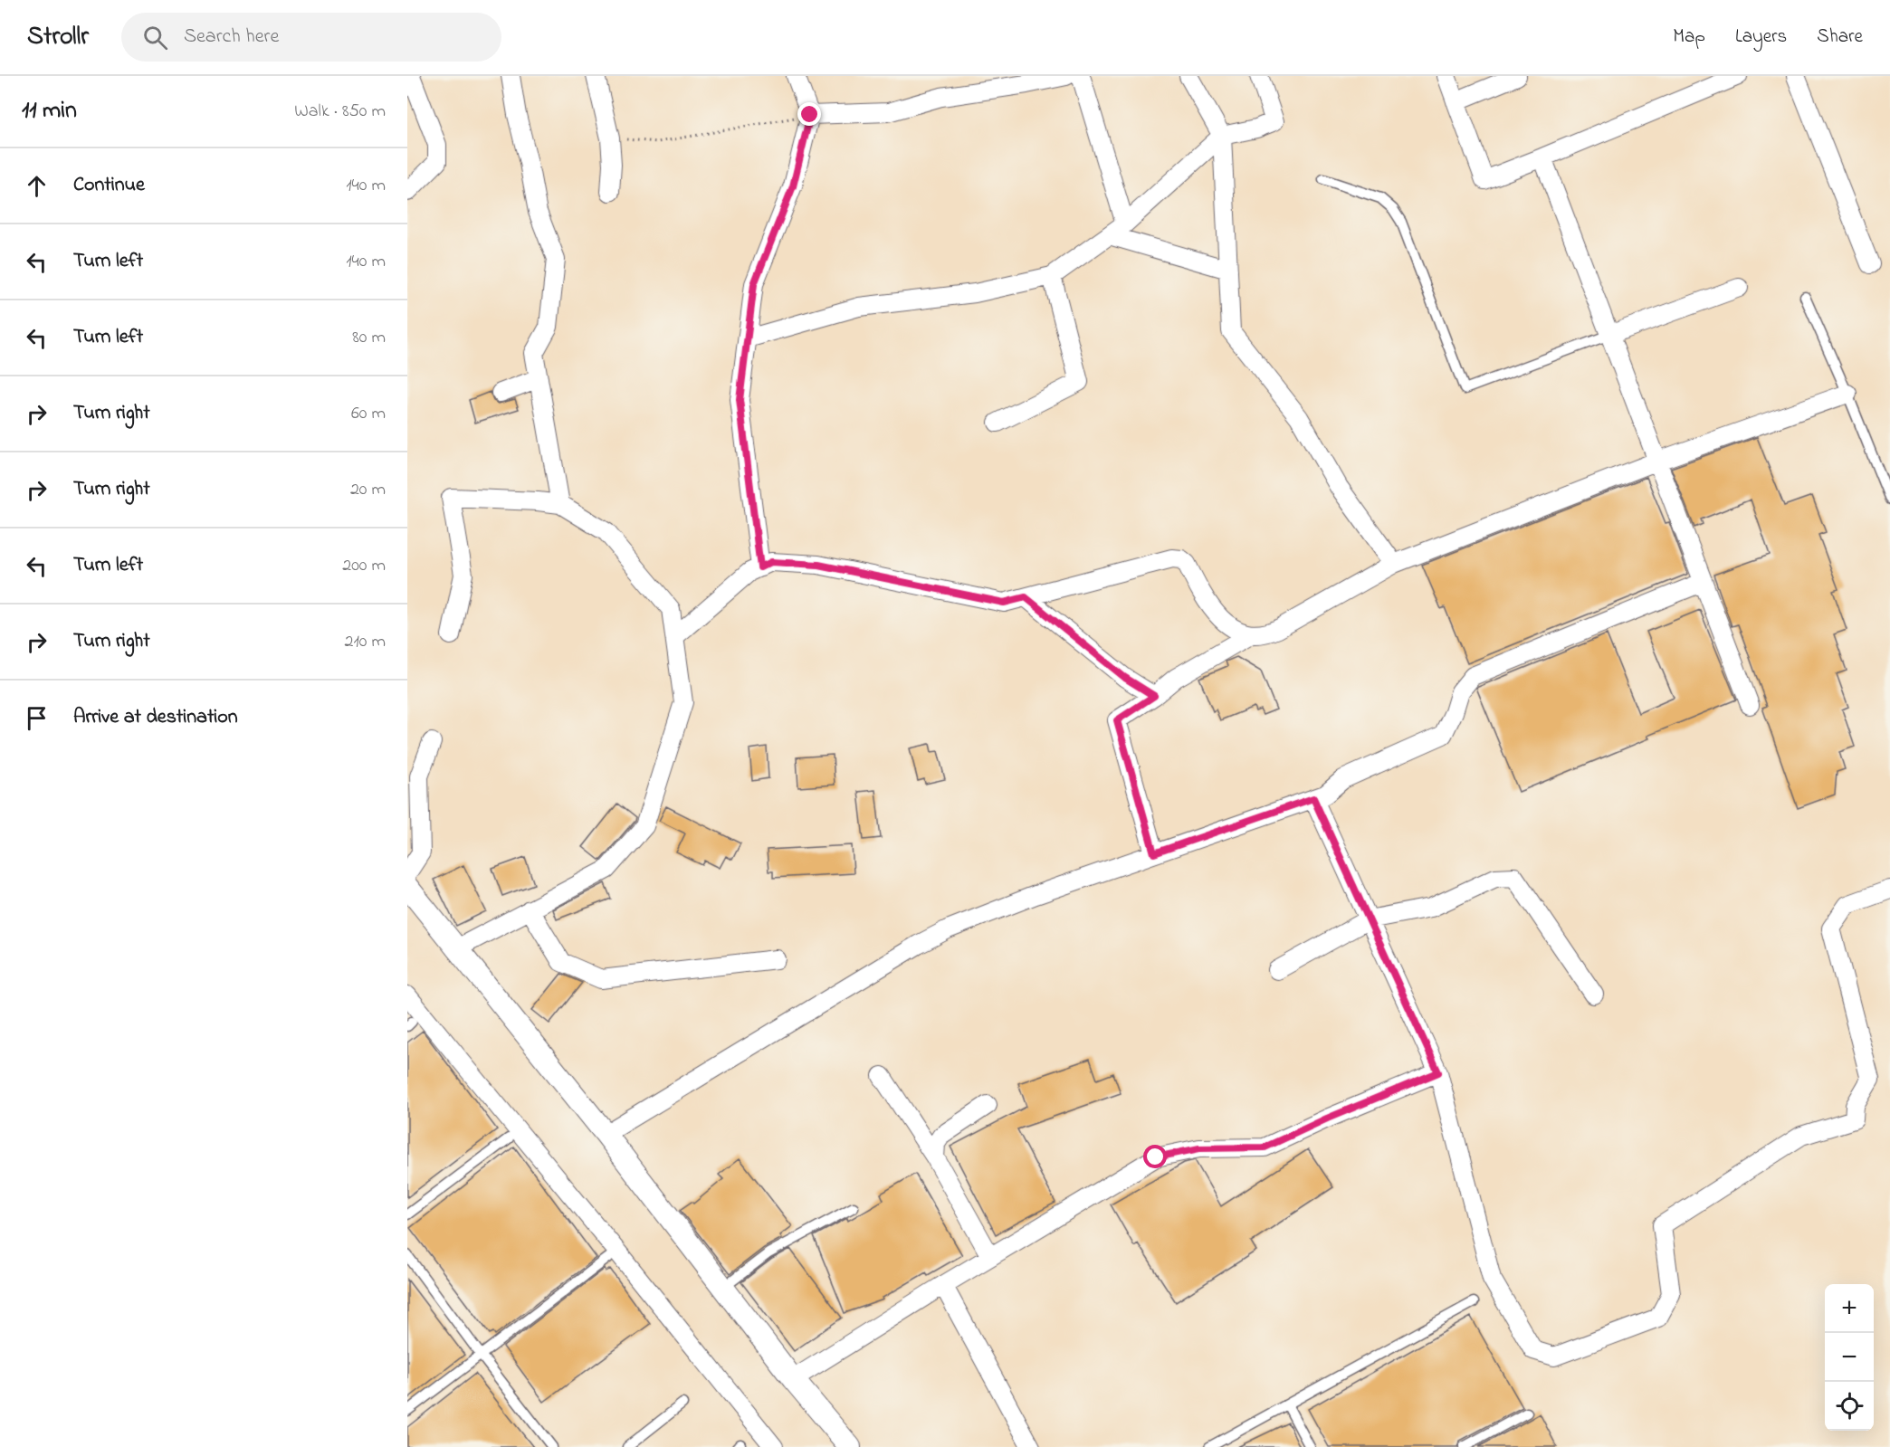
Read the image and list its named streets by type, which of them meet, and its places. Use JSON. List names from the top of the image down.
{
  "page": {
    "header": "Strollr",
    "search": "Search here",
    "nav": ["Map", "Layers", "Share"],
    "heading": ["11 min", "Walk · 850 m"],
    "list": [
      ["Continue", "140 m"],
      ["Turn left", "140 m"],
      ["Turn left", "80 m"],
      ["Turn right", "60 m"],
      ["Turn right", "20 m"],
      ["Turn left", "200 m"],
      ["Turn right", "210 m"],
      "Arrive at destination"
    ],
    "map_buttons": ["+", "−"]
  }
}
